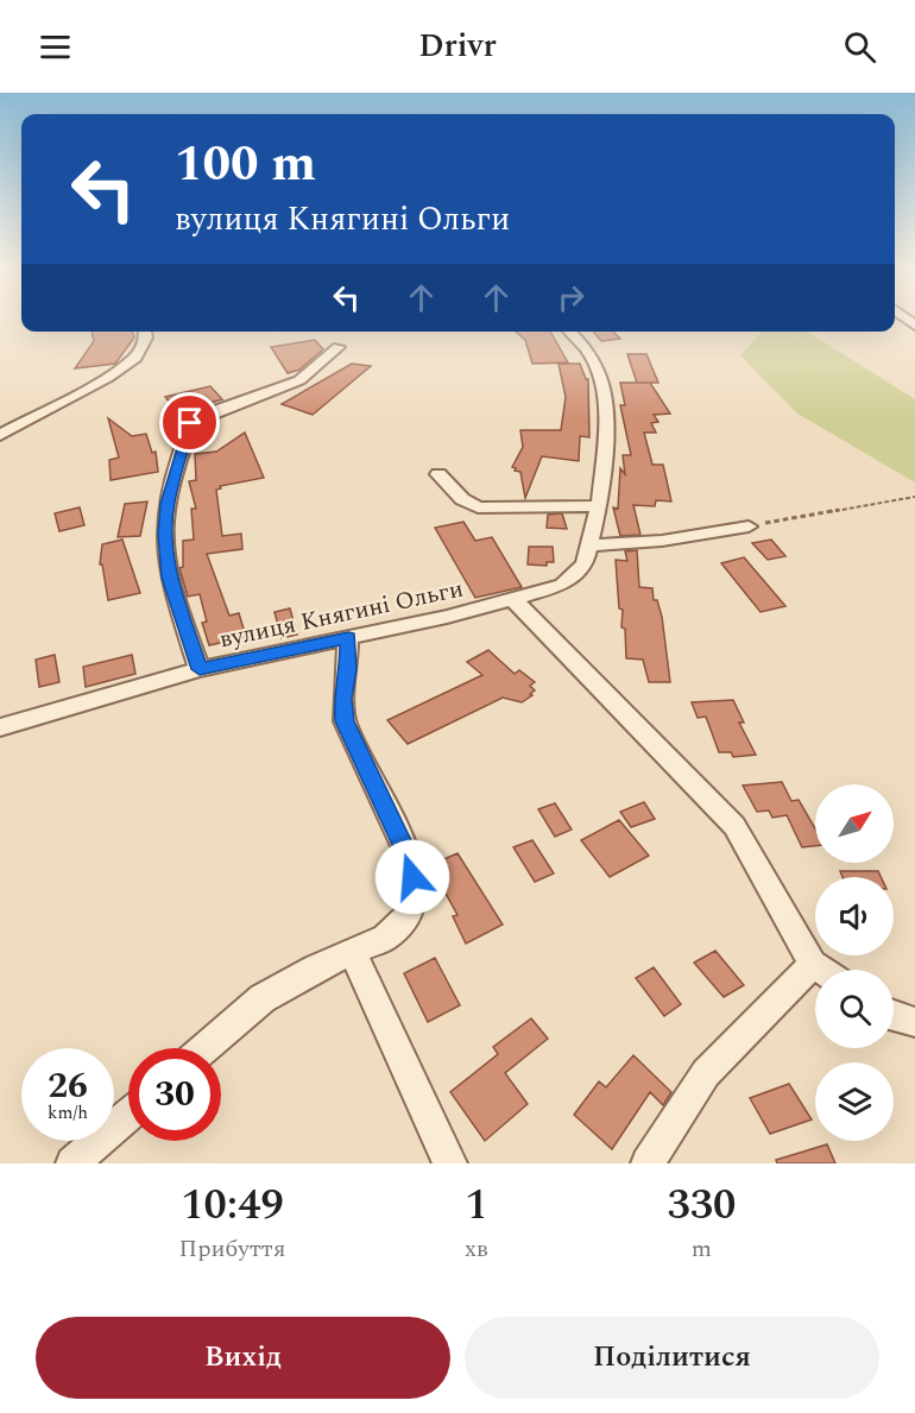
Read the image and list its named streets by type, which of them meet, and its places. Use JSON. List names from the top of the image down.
{
  "streets": {
    "street": ["вулиця Княгині Ольги"]
  },
  "north": "top right",
  "page": {
    "header": "Drivr",
    "turn": ["100 m", "вулиця Княгині Ольги"],
    "speed": "26 km/h",
    "limit": "30",
    "eta": [
      "10:49",
      "Прибуття",
      "1",
      "хв",
      "330",
      "m"
    ],
    "buttons": ["Вихід", "Поділитися"]
  }
}
